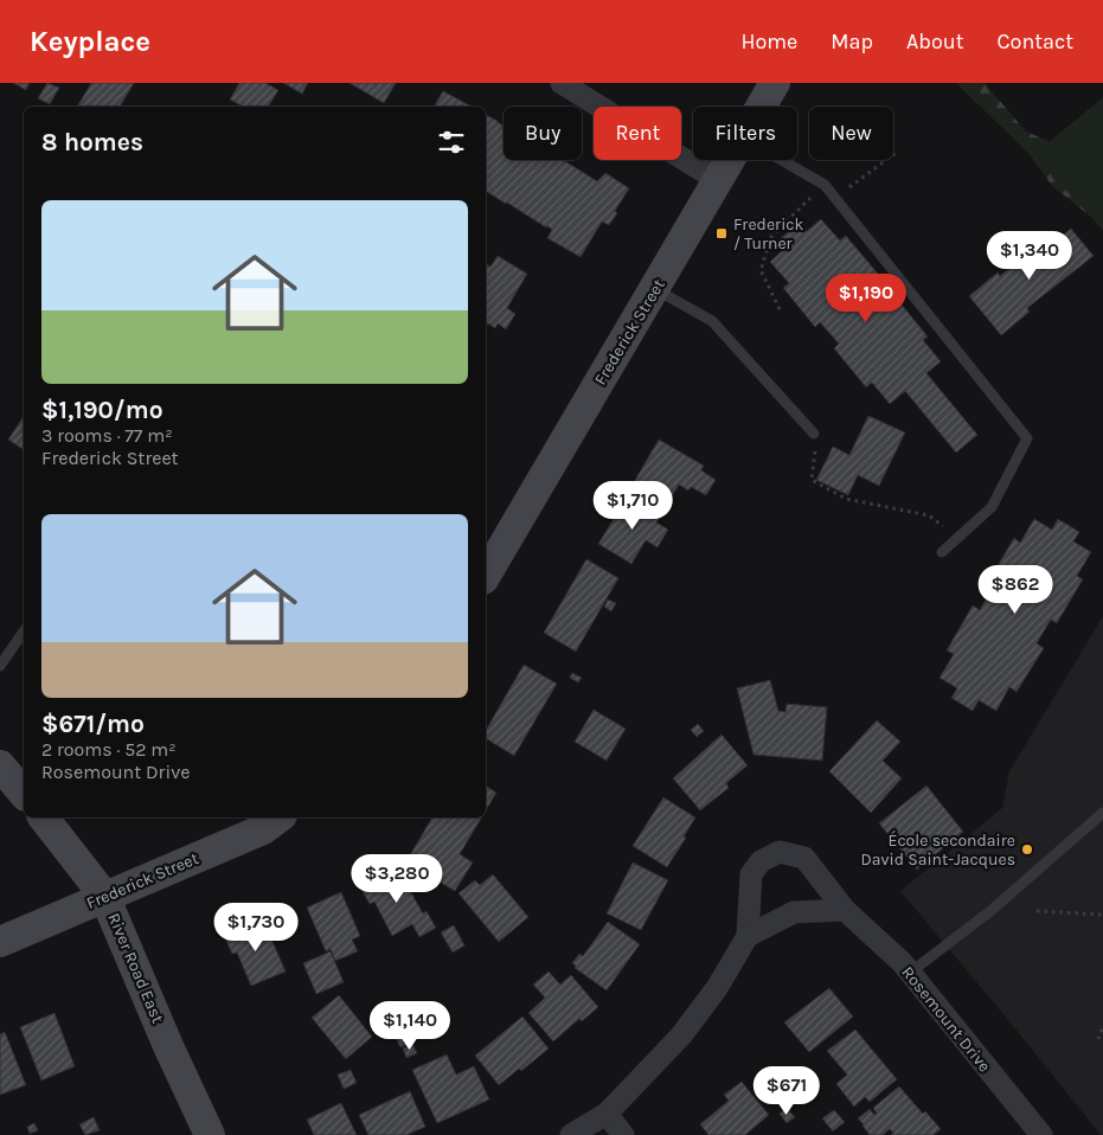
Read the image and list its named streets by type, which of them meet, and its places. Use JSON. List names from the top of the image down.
{
  "streets": {
    "main road": ["Frederick Street", "River Road East"],
    "street": ["Rosemount Drive"]
  },
  "crossings": [
    ["Frederick Street", "River Road East"]
  ],
  "places": {
    "transit": ["Frederick / Turner"],
    "other": ["École secondaire David Saint-Jacques"]
  },
  "page": {
    "header": "Keyplace",
    "nav": [
      "Home",
      "Map",
      "About",
      "Contact"
    ],
    "chip": [
      "Buy",
      "Rent",
      "Filters",
      "New"
    ],
    "heading": "8 homes",
    "list": [
      {
        "name": "$1,190/mo",
        "note": "3 rooms · 77 m² · Frederick Street"
      },
      {
        "name": "$671/mo",
        "note": "2 rooms · 52 m² · Rosemount Drive"
      }
    ],
    "price": [
      "$1,340",
      "$1,190",
      "$1,710",
      "$862",
      "$3,280",
      "$1,730",
      "$1,140",
      "$671"
    ]
  }
}
